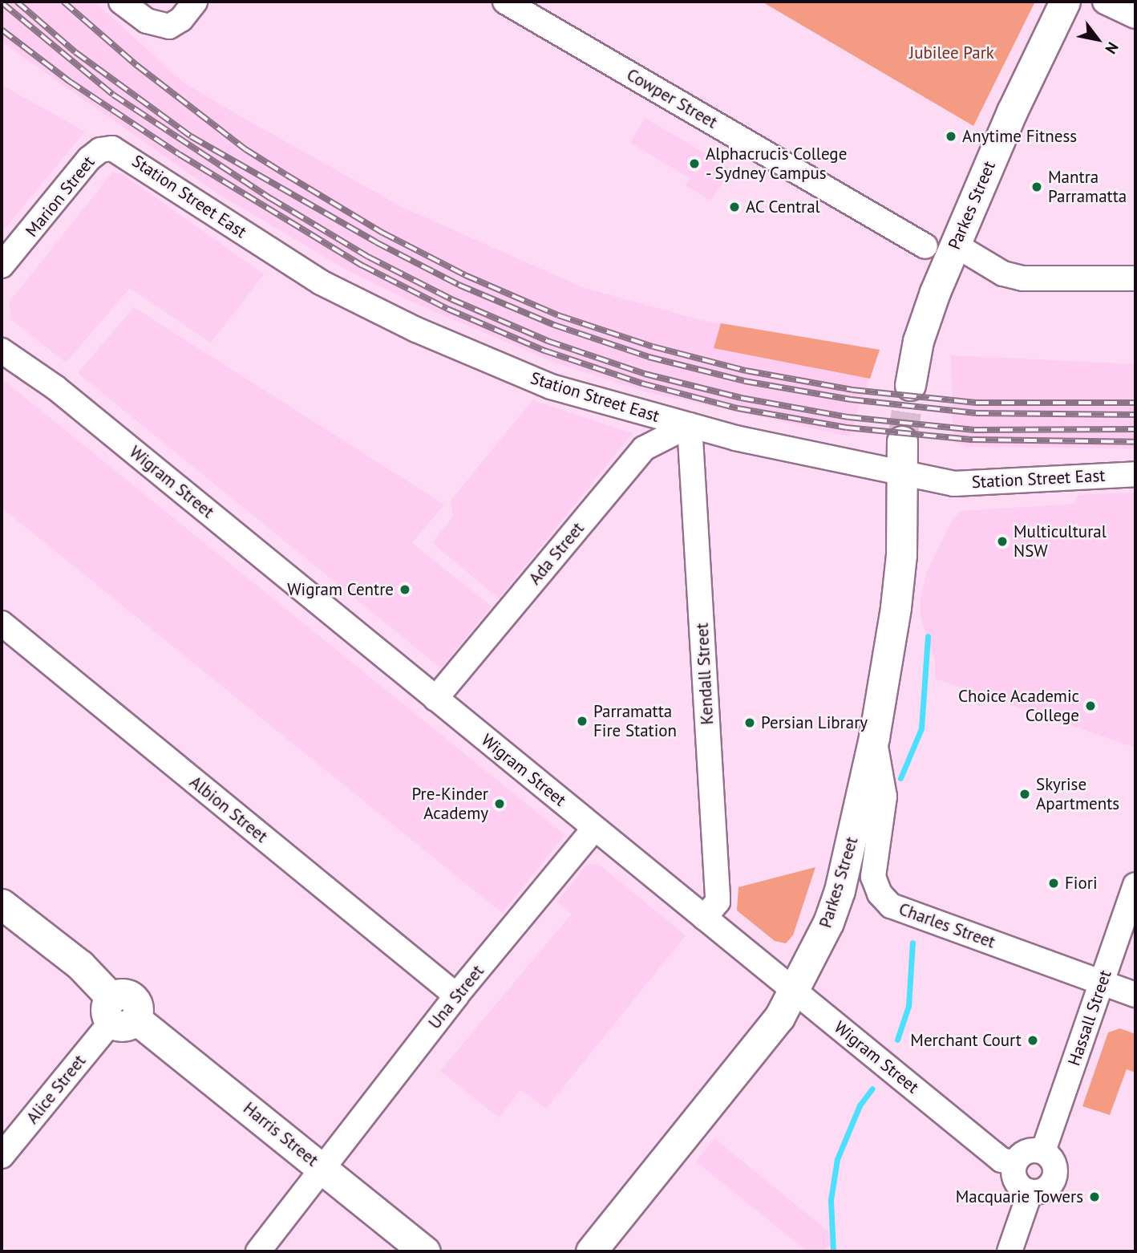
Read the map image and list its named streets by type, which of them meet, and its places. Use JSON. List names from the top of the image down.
{
  "streets": {
    "main road": ["Parkes Street", "Harris Street"],
    "street": [
      "Cowper Street",
      "Marion Street",
      "Station Street East",
      "Wigram Street",
      "Ada Street",
      "Kendall Street",
      "Albion Street",
      "Charles Street",
      "Una Street",
      "Hassall Street",
      "Alice Street"
    ]
  },
  "crossings": [
    ["Marion Street", "Station Street East"],
    ["Station Street East", "Parkes Street"],
    ["Station Street East", "Ada Street"],
    ["Station Street East", "Kendall Street"],
    ["Parkes Street", "Wigram Street"],
    ["Parkes Street", "Charles Street"],
    ["Wigram Street", "Ada Street"],
    ["Wigram Street", "Kendall Street"],
    ["Wigram Street", "Una Street"],
    ["Wigram Street", "Hassall Street"],
    ["Ada Street", "Kendall Street"],
    ["Albion Street", "Una Street"],
    ["Charles Street", "Hassall Street"],
    ["Una Street", "Harris Street"],
    ["Alice Street", "Harris Street"]
  ],
  "parks": ["Jubilee Park"],
  "places": [
    "Anytime Fitness",
    "Alphacrucis College - Sydney Campus",
    "Mantra Parramatta",
    "AC Central",
    "Multicultural NSW",
    "Wigram Centre",
    "Choice Academic College",
    "Parramatta Fire Station",
    "Persian Library",
    "Skyrise Apartments",
    "Pre-Kinder Academy",
    "Fiori",
    "Merchant Court",
    "Macquarie Towers"
  ],
  "north": "bottom right"
}
